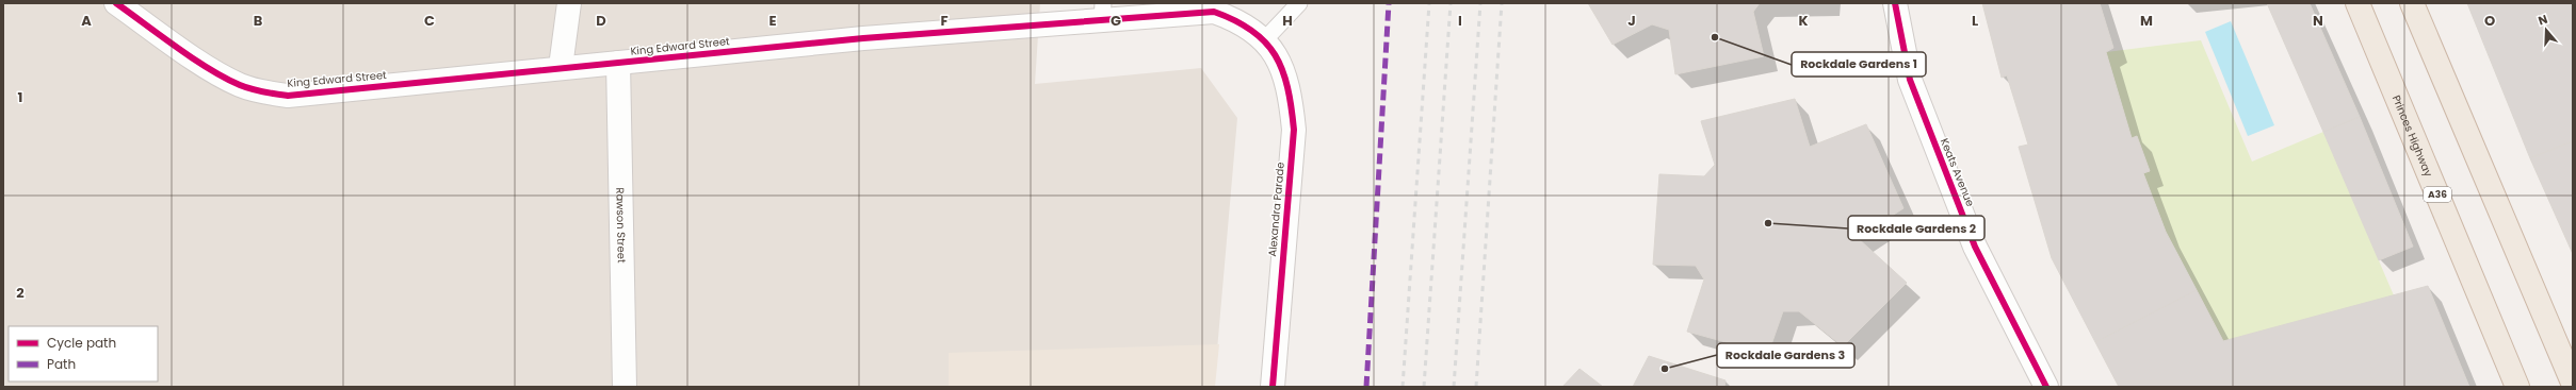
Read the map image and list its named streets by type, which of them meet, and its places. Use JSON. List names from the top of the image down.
{
  "streets": {
    "highway": ["Princes Highway", "A36"],
    "street": [
      "King Edward Street",
      "Keats Avenue",
      "Alexandra Parade",
      "Rawson Street"
    ]
  },
  "crossings": [
    ["King Edward Street", "Alexandra Parade"],
    ["King Edward Street", "Rawson Street"]
  ],
  "places": ["Rockdale Gardens 1", "Rockdale Gardens 2", "Rockdale Gardens 3"],
  "legend": ["Cycle path", "Path"],
  "north": "top",
  "grid": {
    "columns": [
      "A",
      "B",
      "C",
      "D",
      "E",
      "F",
      "G",
      "H",
      "I",
      "J",
      "K",
      "L",
      "M",
      "N",
      "O"
    ],
    "rows": ["1", "2"]
  }
}
